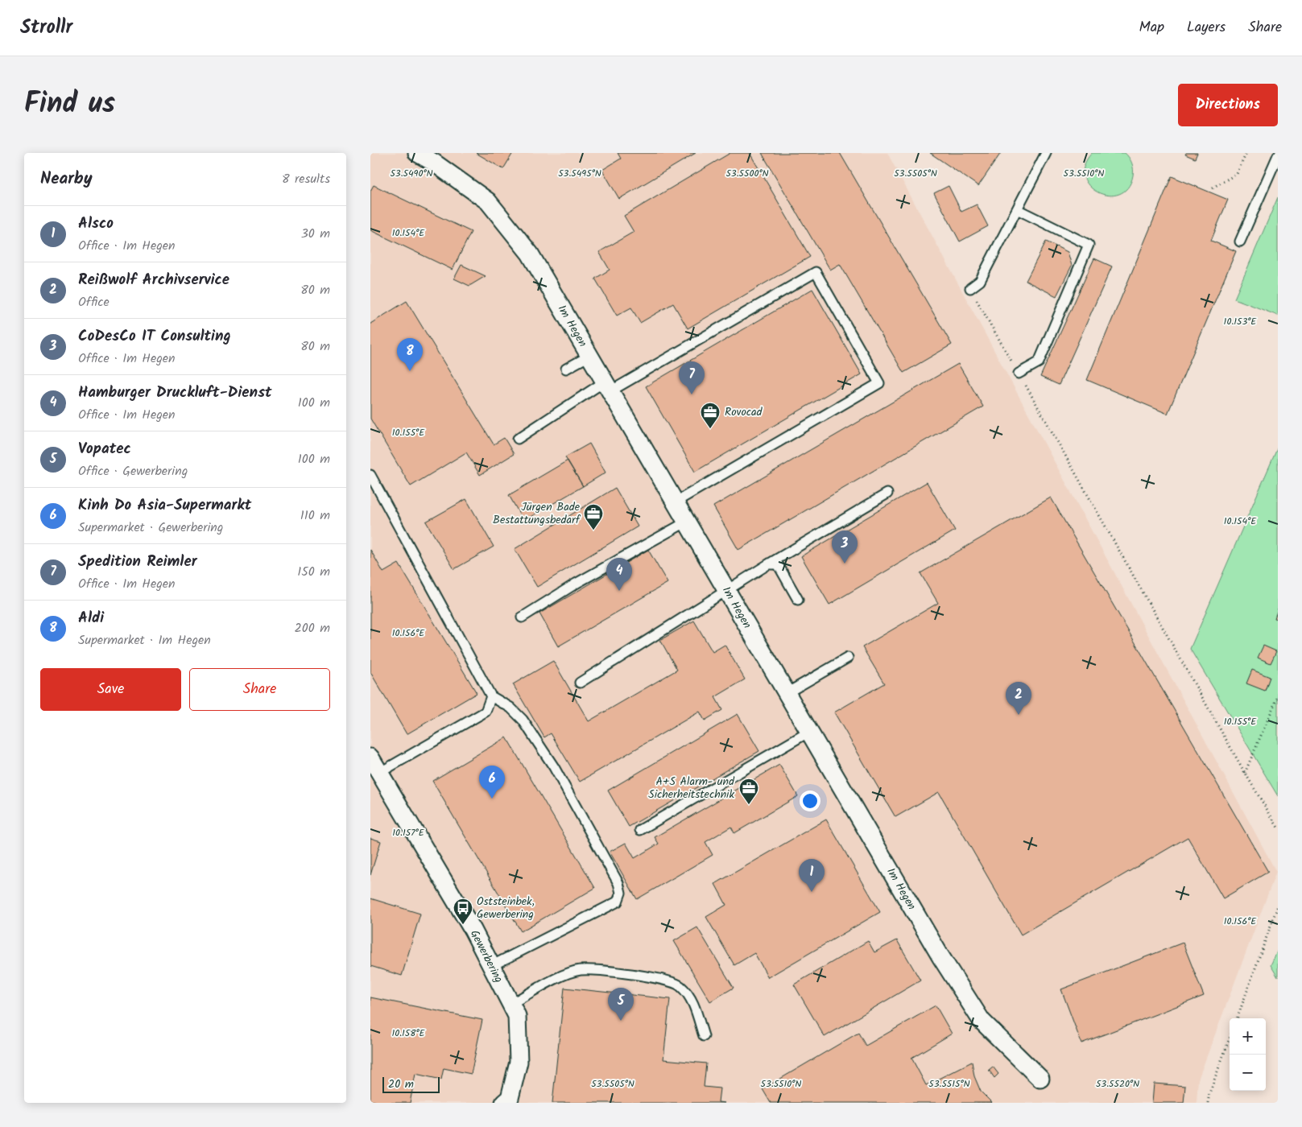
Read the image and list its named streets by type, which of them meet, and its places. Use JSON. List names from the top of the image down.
{
  "streets": {
    "street": ["Im Hegen", "Gewerbering"]
  },
  "places": {
    "office": ["Rovocad", "Jürgen Bade Bestattungsbedarf", "A+S Alarm- und Sicherheitstechnik"],
    "bus stop": ["Oststeinbek, Gewerbering"]
  },
  "scale_bar": "20 m",
  "page": {
    "header": "Strollr",
    "nav": ["Map", "Layers", "Share"],
    "title": "Find us",
    "buttons": [
      "Directions",
      ["Save", "Share"]
    ],
    "heading": ["Nearby", "8 results"],
    "list": [
      {
        "mark": "1",
        "name": "Alsco",
        "note": "Office · Im Hegen",
        "value": "30 m"
      },
      {
        "mark": "2",
        "name": "Reißwolf Archivservice",
        "note": "Office",
        "value": "80 m"
      },
      {
        "mark": "3",
        "name": "CoDesCo IT Consulting",
        "note": "Office · Im Hegen",
        "value": "80 m"
      },
      {
        "mark": "4",
        "name": "Hamburger Druckluft-Dienst",
        "note": "Office · Im Hegen",
        "value": "100 m"
      },
      {
        "mark": "5",
        "name": "Vopatec",
        "note": "Office · Gewerbering",
        "value": "100 m"
      },
      {
        "mark": "6",
        "name": "Kinh Do Asia-Supermarkt",
        "note": "Supermarket · Gewerbering",
        "value": "110 m"
      },
      {
        "mark": "7",
        "name": "Spedition Reimler",
        "note": "Office · Im Hegen",
        "value": "150 m"
      },
      {
        "mark": "8",
        "name": "Aldi",
        "note": "Supermarket · Im Hegen",
        "value": "200 m"
      }
    ],
    "pins": [
      "8",
      "7",
      "3",
      "4",
      "2",
      "6",
      "1",
      "5"
    ],
    "map_buttons": ["+", "−"],
    "scale": "20 m"
  },
  "coordinates": [
    "53.5490°N",
    "53.5495°N",
    "53.5500°N",
    "53.5505°N",
    "53.5510°N",
    "10.154°E",
    "10.153°E",
    "10.155°E",
    "10.156°E",
    "10.157°E",
    "10.158°E",
    "53.5515°N",
    "53.5520°N"
  ]
}
